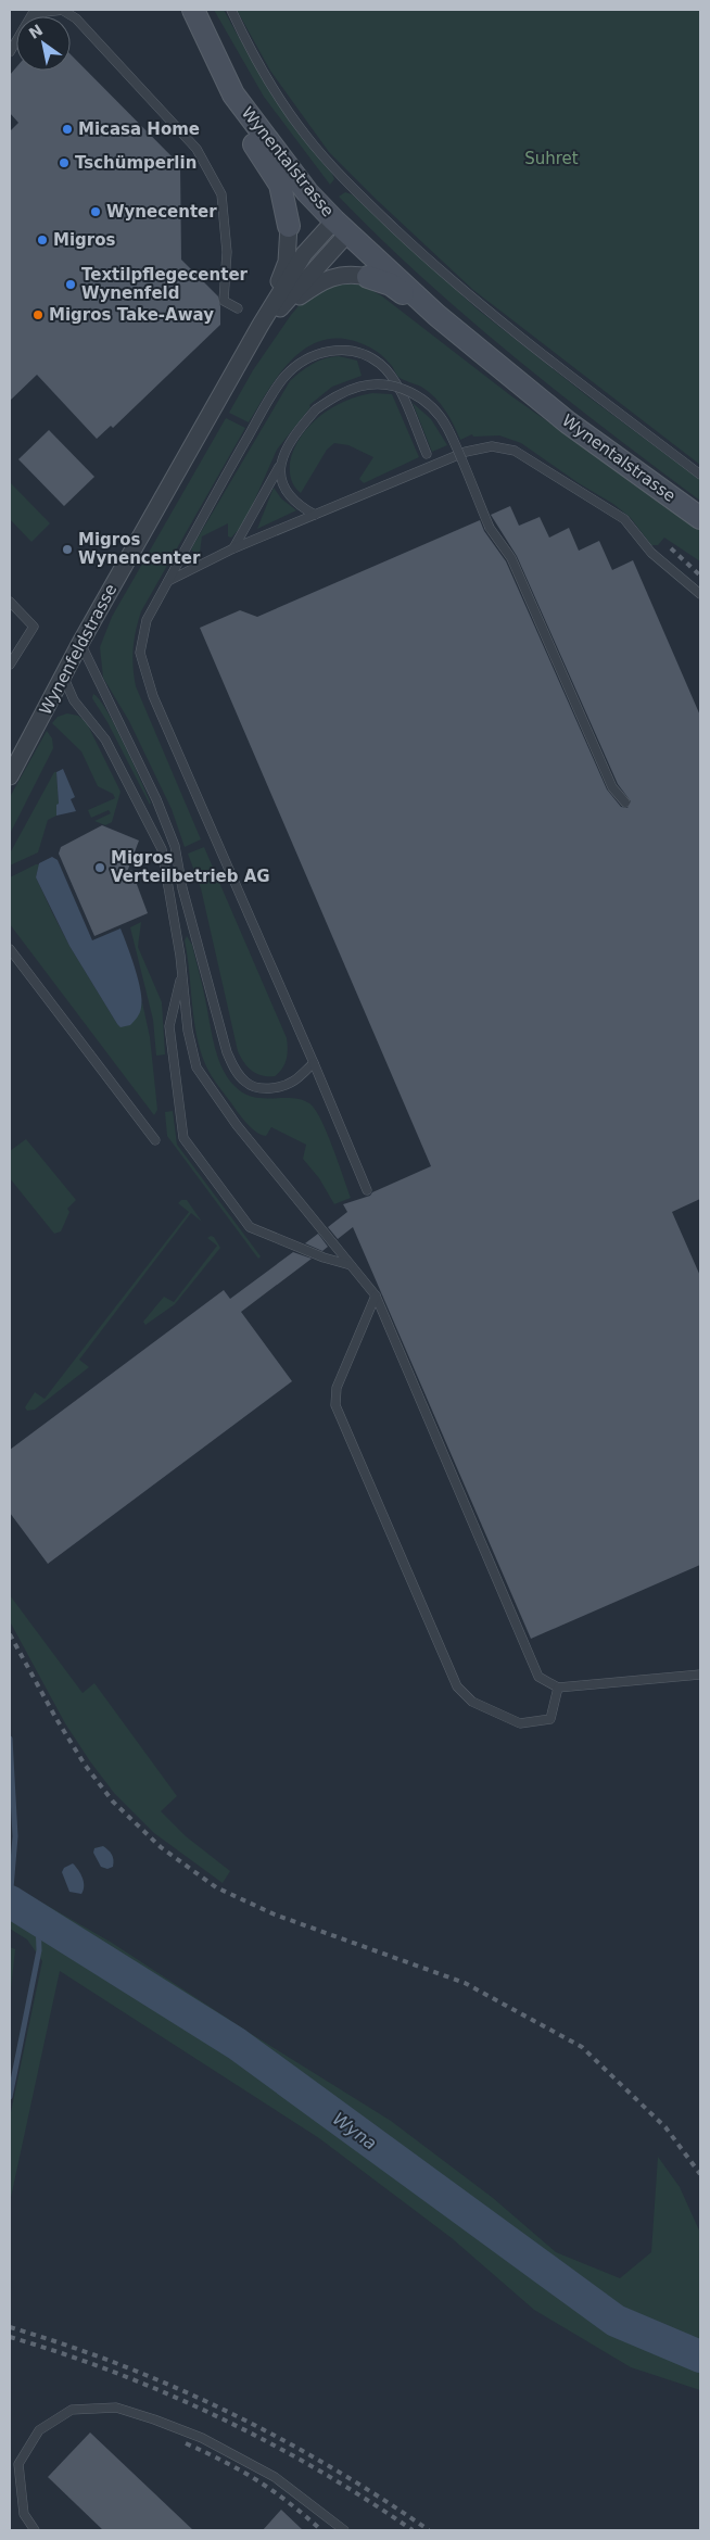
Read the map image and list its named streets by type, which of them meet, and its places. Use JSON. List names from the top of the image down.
{
  "streets": {
    "main road": ["Wynentalstrasse"],
    "street": ["Wynenfeldstrasse"]
  },
  "crossings": [
    ["Wynentalstrasse", "Wynenfeldstrasse"]
  ],
  "water": ["Wyna"],
  "parks": ["Suhret"],
  "places": [
    "Micasa Home",
    "Tschümperlin",
    "Wynecenter",
    "Migros",
    "Textilpflegecenter Wynenfeld",
    "Migros Take-Away",
    "Migros Wynencenter",
    "Migros Verteilbetrieb AG"
  ],
  "north": "top left"
}
